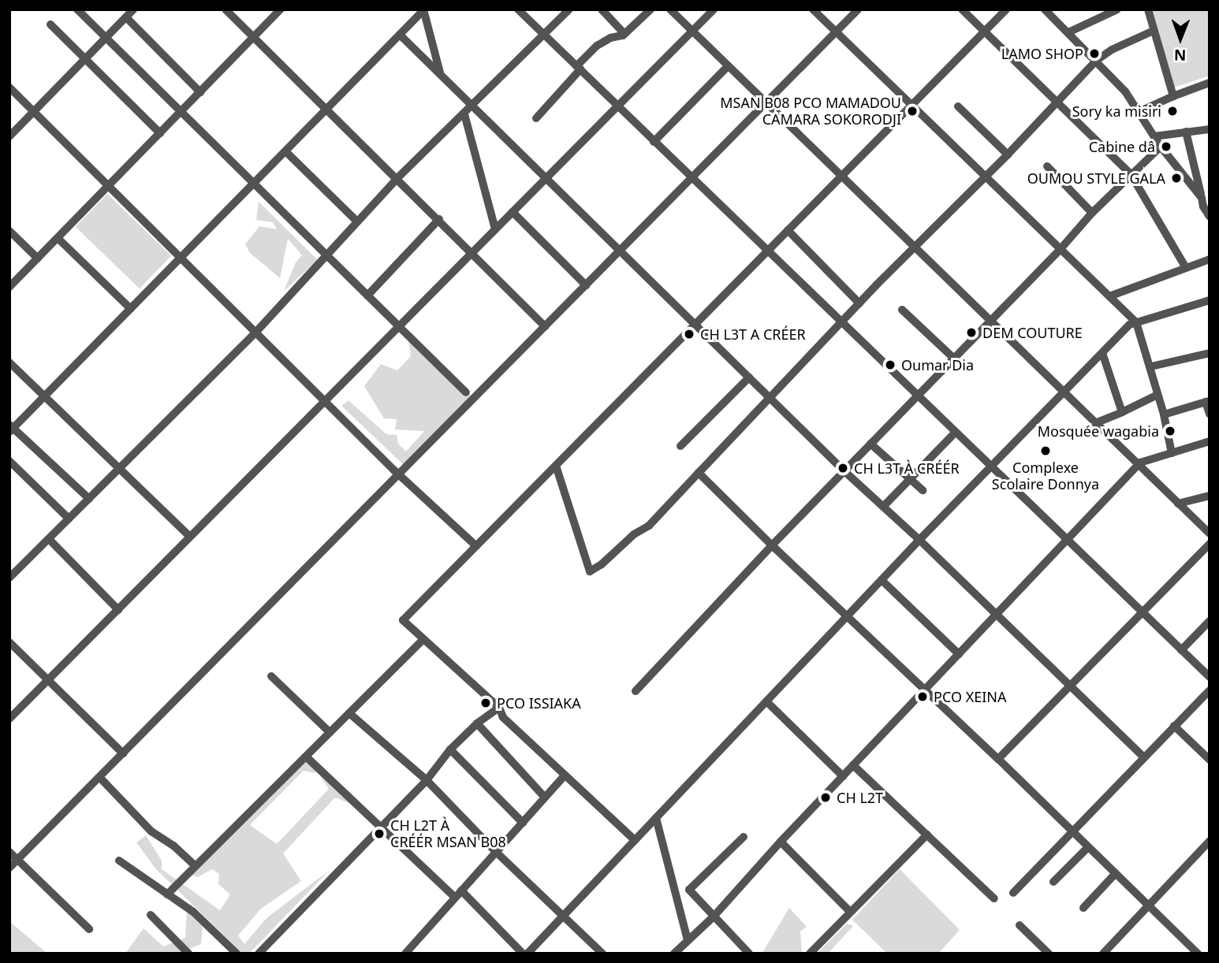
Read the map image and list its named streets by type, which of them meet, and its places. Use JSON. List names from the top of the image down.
{
  "places": [
    "LAMO SHOP",
    "MSAN B08 PCO MAMADOU CAMARA SOKORODJI",
    "Sory ka misiri",
    "Cabine dâ",
    "OUMOU STYLE GALA",
    "DEM COUTURE",
    "CH L3T A CRÉER",
    "Oumar Dia",
    "Mosquée wagabia",
    "Complexe Scolaire Donnya",
    "CH L3T À CRÉÉR",
    "PCO XEINA",
    "PCO ISSIAKA",
    "CH L2T",
    "CH L2T À CRÉÉR MSAN B08"
  ],
  "north": "bottom"
}
